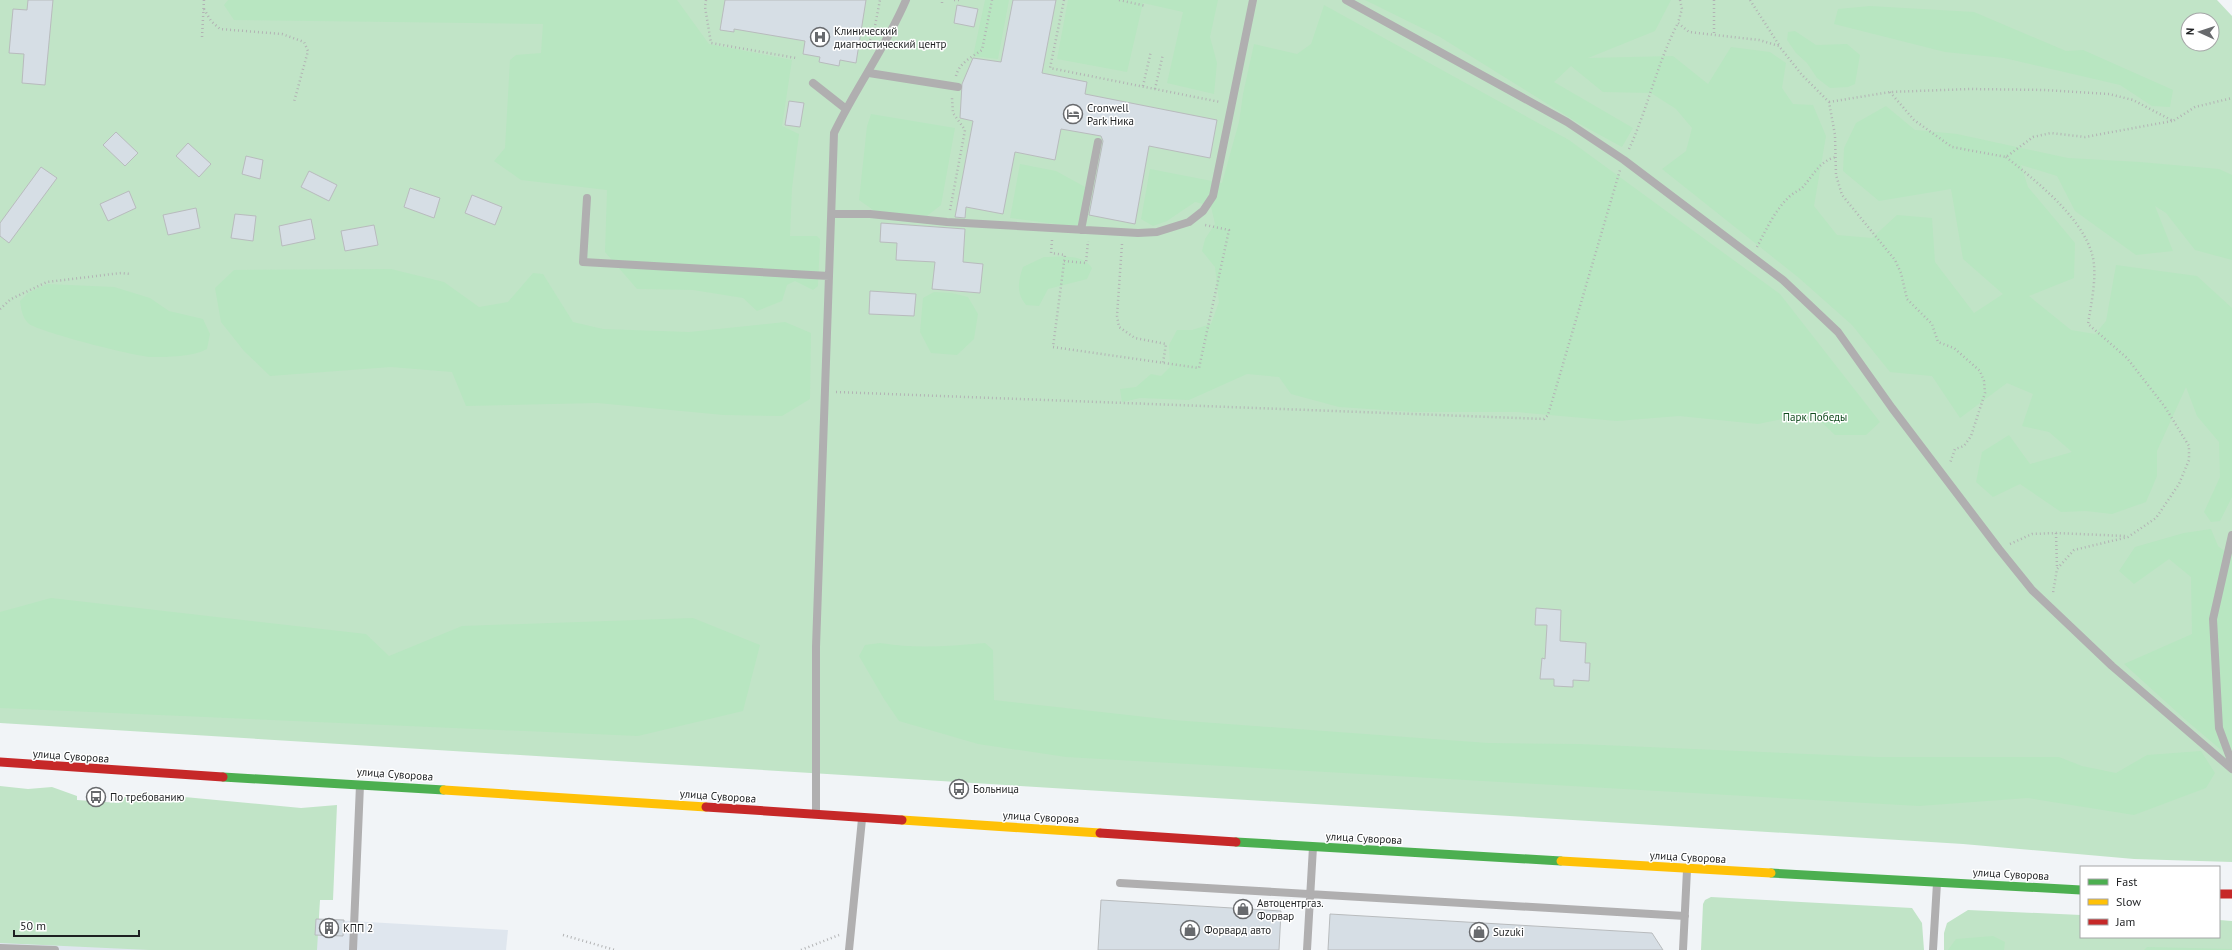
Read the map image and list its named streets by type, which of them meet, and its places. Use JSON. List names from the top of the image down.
{
  "streets": {
    "main road": ["улица Суворова"]
  },
  "parks": ["Парк Победы"],
  "places": {
    "hospital": ["Клинический диагностический центр"],
    "hotel": ["Cronwell Park Ника"],
    "bus stop": ["Больница", "По требованию"],
    "shop": ["Автоцентргаз. Форвар", "Форвард авто", "Suzuki"],
    "building": ["КПП 2"]
  },
  "legend": ["Fast", "Slow", "Jam"],
  "scale_bar": "50 m",
  "north": "left"
}
